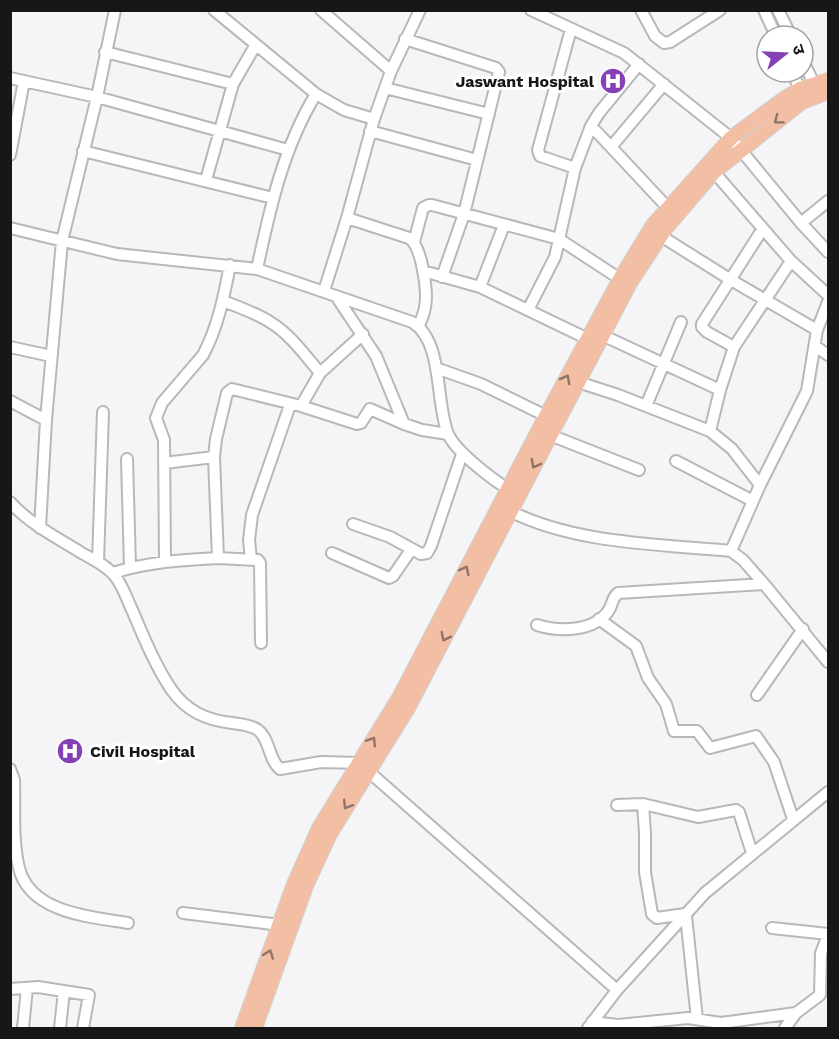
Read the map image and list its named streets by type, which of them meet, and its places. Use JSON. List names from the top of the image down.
{
  "places": {
    "hospital": ["Jaswant Hospital", "Civil Hospital"]
  },
  "north": "right"
}
